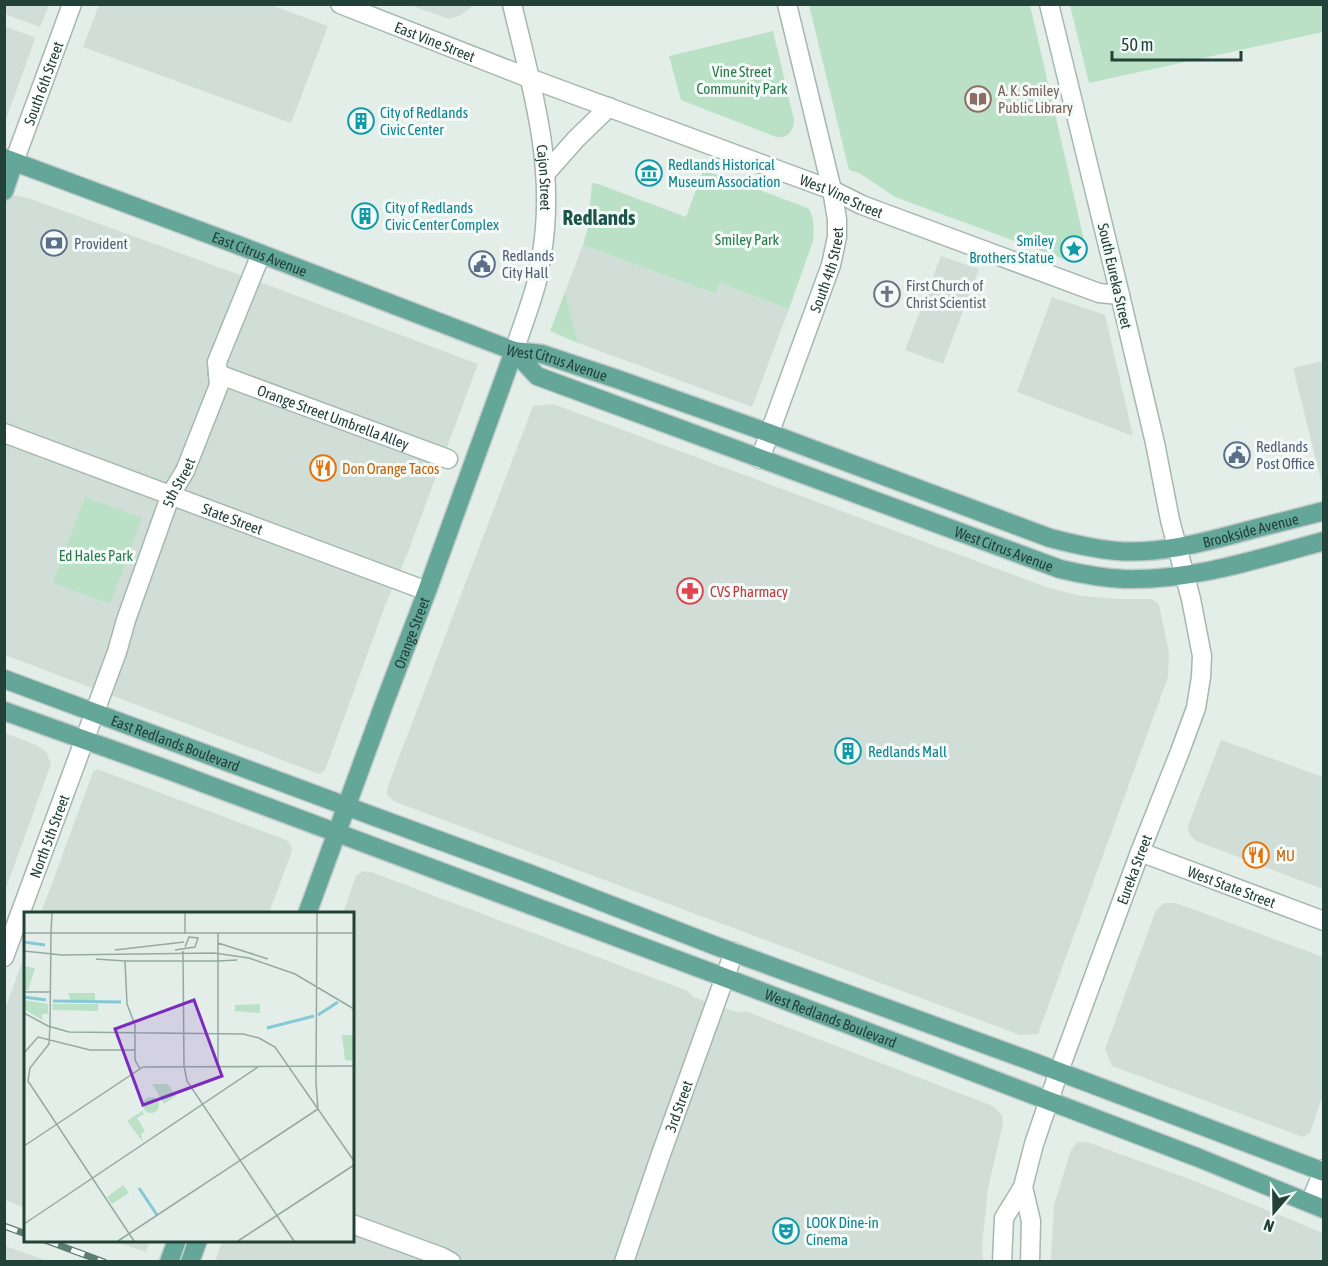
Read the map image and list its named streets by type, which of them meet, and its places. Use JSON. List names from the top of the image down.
{
  "streets": {
    "main road": [
      "East Citrus Avenue",
      "West Citrus Avenue",
      "Brookside Avenue",
      "Orange Street",
      "East Redlands Boulevard",
      "West Redlands Boulevard"
    ],
    "street": [
      "East Vine Street",
      "South 6th Street",
      "Cajon Street",
      "West Vine Street",
      "South 4th Street",
      "South Eureka Street",
      "Orange Street Umbrella Alley",
      "5th Street",
      "State Street",
      "North 5th Street",
      "Eureka Street",
      "West State Street",
      "3rd Street"
    ]
  },
  "crossings": [
    ["East Vine Street", "Cajon Street"],
    ["East Vine Street", "West Vine Street"],
    ["South 6th Street", "East Citrus Avenue"],
    ["Cajon Street", "West Vine Street"],
    ["Cajon Street", "East Citrus Avenue"],
    ["Cajon Street", "West Citrus Avenue"],
    ["Cajon Street", "Orange Street"],
    ["West Vine Street", "South 4th Street"],
    ["West Vine Street", "South Eureka Street"],
    ["East Citrus Avenue", "West Citrus Avenue"],
    ["East Citrus Avenue", "5th Street"],
    ["East Citrus Avenue", "Orange Street"],
    ["South 4th Street", "West Citrus Avenue"],
    ["South Eureka Street", "West Citrus Avenue"],
    ["South Eureka Street", "Brookside Avenue"],
    ["South Eureka Street", "Eureka Street"],
    ["West Citrus Avenue", "Brookside Avenue"],
    ["West Citrus Avenue", "Orange Street"],
    ["West Citrus Avenue", "Eureka Street"],
    ["Orange Street Umbrella Alley", "5th Street"],
    ["5th Street", "State Street"],
    ["5th Street", "East Redlands Boulevard"],
    ["5th Street", "North 5th Street"],
    ["State Street", "Orange Street"],
    ["Brookside Avenue", "Eureka Street"],
    ["Orange Street", "East Redlands Boulevard"],
    ["Orange Street", "West Redlands Boulevard"],
    ["East Redlands Boulevard", "North 5th Street"],
    ["East Redlands Boulevard", "West Redlands Boulevard"],
    ["Eureka Street", "West State Street"],
    ["Eureka Street", "West Redlands Boulevard"],
    ["West Redlands Boulevard", "3rd Street"]
  ],
  "districts": ["Redlands"],
  "parks": ["Vine Street Community Park", "Smiley Park", "Ed Hales Park"],
  "places": {
    "library": ["A. K. Smiley Public Library"],
    "building": ["City of Redlands Civic Center", "City of Redlands Civic Center Complex", "Redlands Mall"],
    "museum": ["Redlands Historical Museum Association"],
    "bank": ["Provident"],
    "place": ["Smiley Brothers Statue"],
    "public building": ["Redlands City Hall", "Redlands Post Office"],
    "church": ["First Church of Christ Scientist"],
    "restaurant": ["Don Orange Tacos", "ḾU"],
    "pharmacy": ["CVS Pharmacy"],
    "theatre": ["LOOK Dine-in Cinema"]
  },
  "scale_bar": "50 m",
  "north": "bottom"
}
